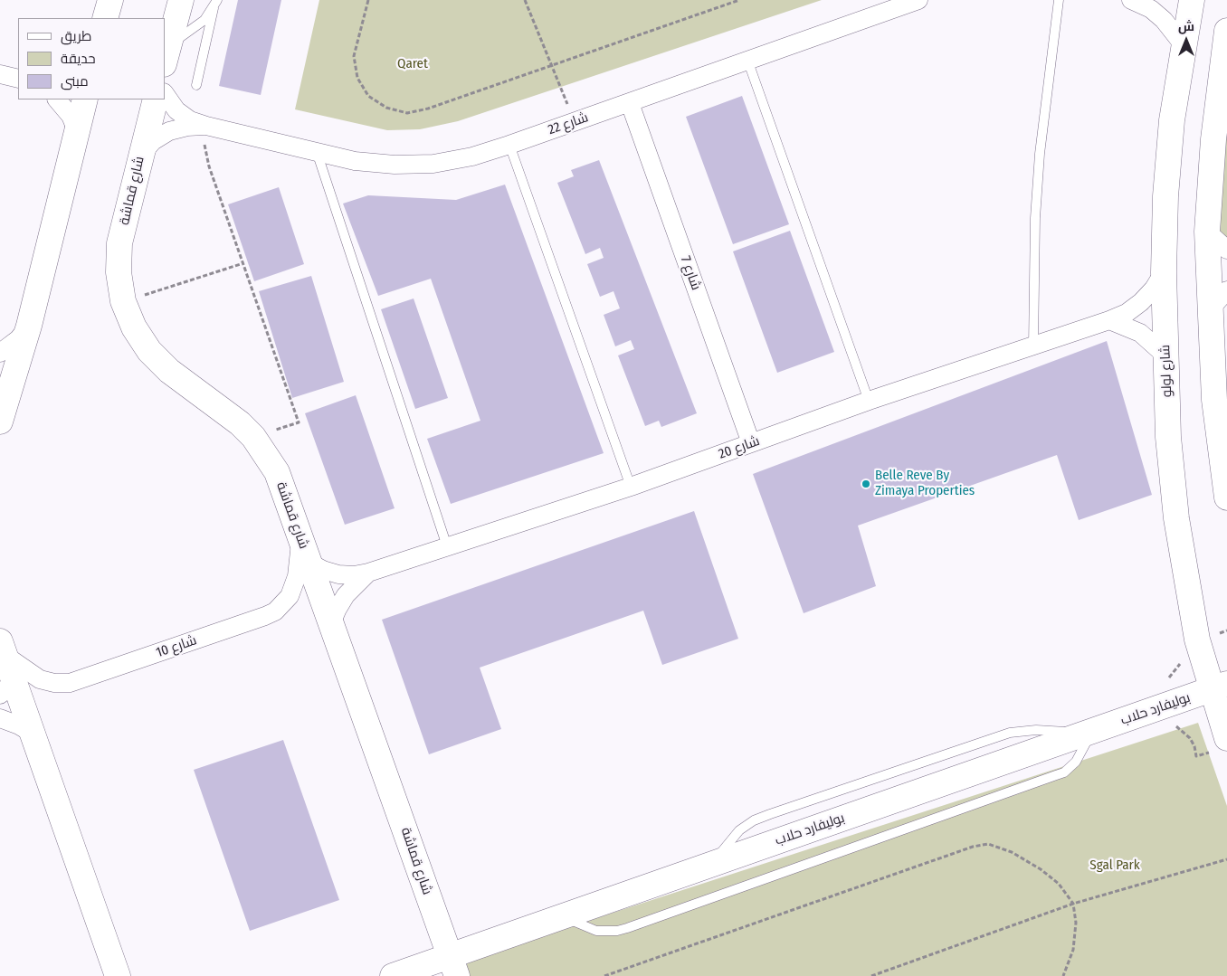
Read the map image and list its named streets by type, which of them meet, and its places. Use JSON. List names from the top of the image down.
{
  "streets": {
    "street": [
      "شارع 22",
      "شارع قماشة",
      "شارع 7",
      "شارع لولو",
      "شارع 20",
      "شارع 10",
      "بوليفارد حلاب"
    ]
  },
  "crossings": [
    ["شارع 22", "شارع قماشة"],
    ["شارع 22", "شارع 7"],
    ["شارع قماشة", "شارع 20"],
    ["شارع قماشة", "شارع 10"],
    ["شارع قماشة", "بوليفارد حلاب"],
    ["شارع 7", "شارع 20"],
    ["شارع لولو", "شارع 20"],
    ["شارع لولو", "بوليفارد حلاب"]
  ],
  "parks": ["Qaret", "Sgal Park"],
  "places": ["Belle Reve By Zimaya Properties"],
  "legend": ["طريق", "حديقة", "مبنى"],
  "north": "top"
}
